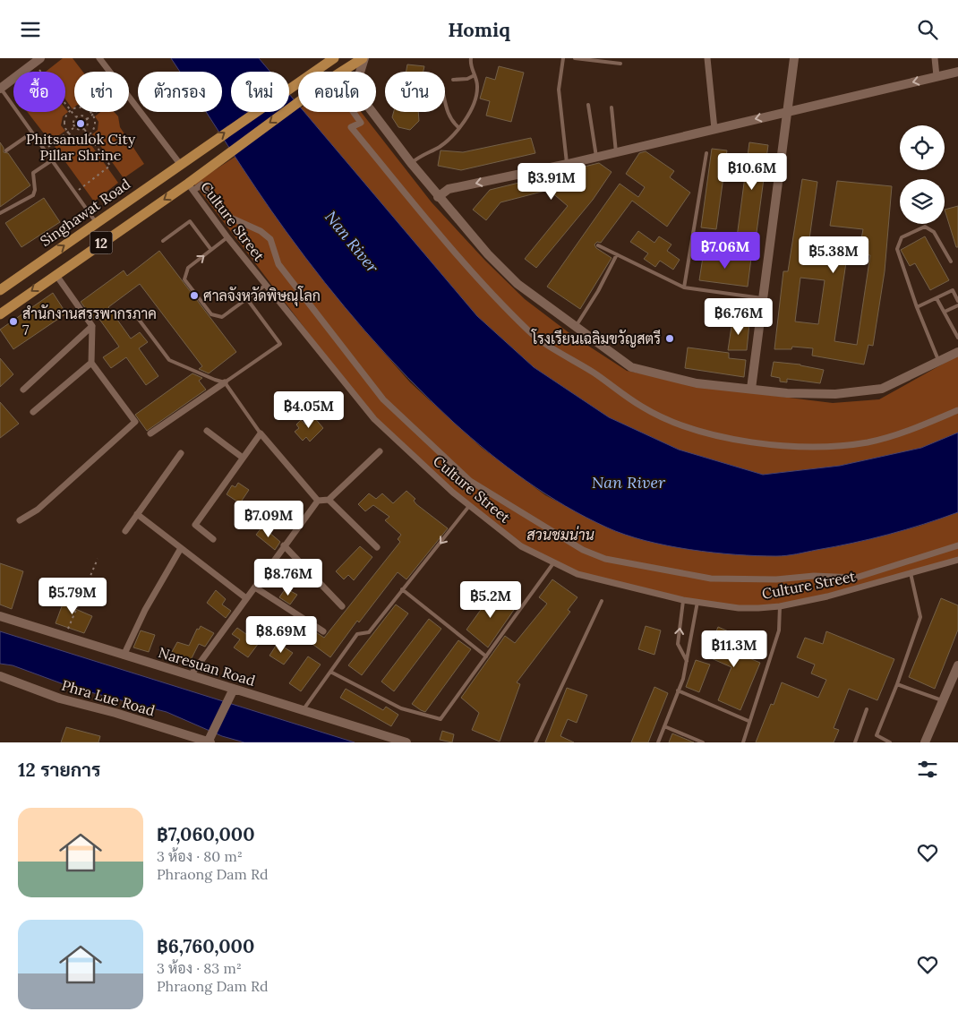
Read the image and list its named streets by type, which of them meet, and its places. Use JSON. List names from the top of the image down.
{
  "streets": {
    "main road": ["Singhawat Road", "12"],
    "street": ["Culture Street", "Naresuan Road", "Phra Lue Road"]
  },
  "crossings": [
    ["Singhawat Road", "12"],
    ["Culture Street", "12"]
  ],
  "water": ["Nan River"],
  "parks": ["สวนชมน่าน"],
  "places": [
    "Phitsanulok City Pillar Shrine",
    "ศาลจังหวัดพิษณุโลก",
    "สำนักงานสรรพากรภาค 7",
    "โรงเรียนเฉลิมขวัญสตรี"
  ],
  "page": {
    "header": "Homiq",
    "chip": [
      "ซื้อ",
      "เช่า",
      "ตัวกรอง",
      "ใหม่",
      "คอนโด",
      "บ้าน"
    ],
    "price": [
      "฿10.6M",
      "฿3.91M",
      "฿7.06M",
      "฿5.38M",
      "฿6.76M",
      "฿4.05M",
      "฿7.09M",
      "฿8.76M",
      "฿5.79M",
      "฿5.2M",
      "฿8.69M",
      "฿11.3M"
    ],
    "heading": "12 รายการ",
    "list": [
      {
        "name": "฿7,060,000",
        "note": "3 ห้อง · 80 m² · Phraong Dam Rd"
      },
      {
        "name": "฿6,760,000",
        "note": "3 ห้อง · 83 m² · Phraong Dam Rd"
      }
    ]
  }
}
